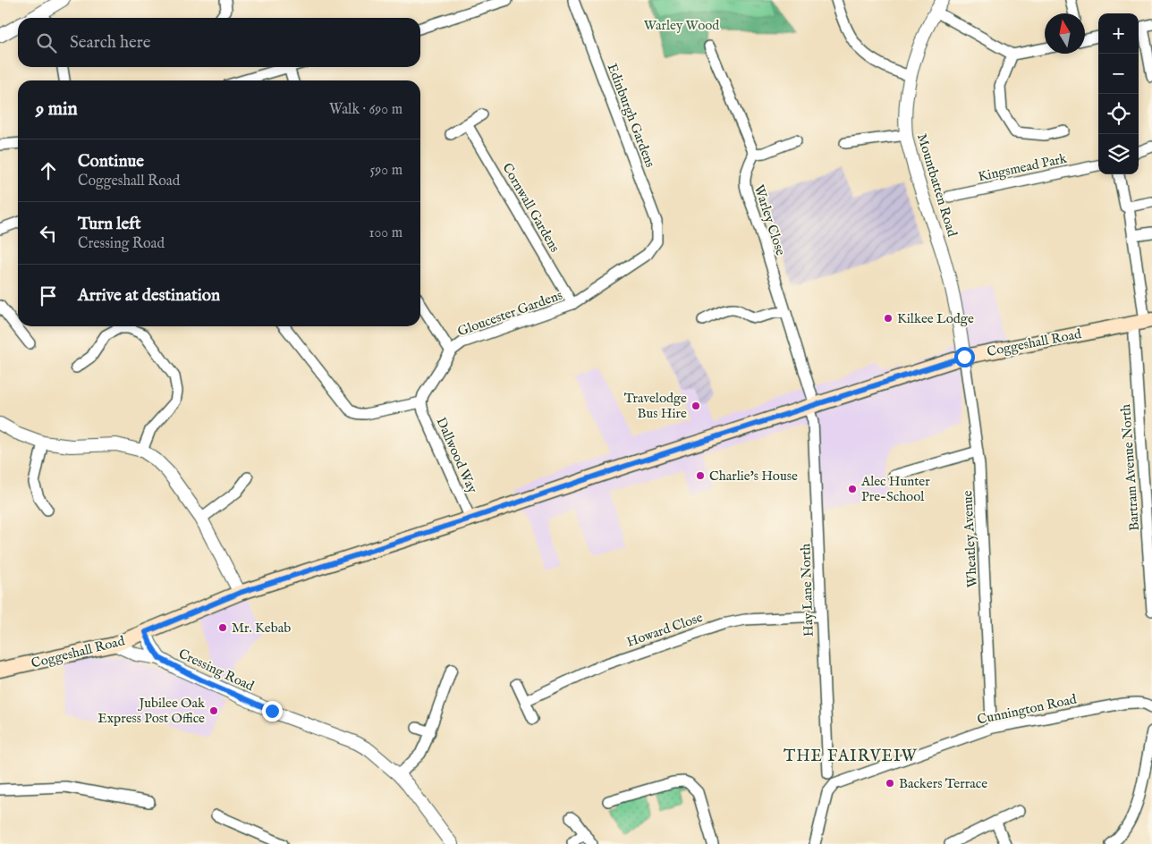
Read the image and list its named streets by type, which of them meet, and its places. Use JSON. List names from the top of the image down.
{
  "streets": {
    "main road": ["Coggeshall Road"],
    "street": [
      "Edinburgh Gardens",
      "Kingsmead Park",
      "Mountbatten Road",
      "Cornwall Gardens",
      "Warley Close",
      "Gloucester Gardens",
      "Dallwood Way",
      "Bartram Avenue North",
      "Wheatley Avenue",
      "Hay Lane North",
      "Howard Close",
      "Cressing Road",
      "Cunnington Road"
    ]
  },
  "crossings": [
    ["Edinburgh Gardens", "Gloucester Gardens"],
    ["Mountbatten Road", "Coggeshall Road"],
    ["Mountbatten Road", "Wheatley Avenue"],
    ["Cornwall Gardens", "Gloucester Gardens"],
    ["Warley Close", "Coggeshall Road"],
    ["Warley Close", "Hay Lane North"],
    ["Gloucester Gardens", "Dallwood Way"],
    ["Coggeshall Road", "Dallwood Way"],
    ["Coggeshall Road", "Bartram Avenue North"],
    ["Coggeshall Road", "Wheatley Avenue"],
    ["Coggeshall Road", "Hay Lane North"],
    ["Coggeshall Road", "Cressing Road"],
    ["Hay Lane North", "Howard Close"]
  ],
  "districts": ["THE FAIRVEIW"],
  "parks": ["Warley Wood"],
  "places": [
    "Kilkee Lodge",
    "Travelodge Bus Hire",
    "Charlie's House",
    "Alec Hunter Pre-School",
    "Mr. Kebab",
    "Jubilee Oak Express Post Office",
    "Backers Terrace"
  ],
  "north": "top",
  "page": {
    "map_buttons": ["+", "−"],
    "search": "Search here",
    "heading": ["9 min", "Walk · 690 m"],
    "list": [
      ["Continue", "Coggeshall Road", "590 m"],
      ["Turn left", "Cressing Road", "100 m"],
      "Arrive at destination"
    ]
  }
}
